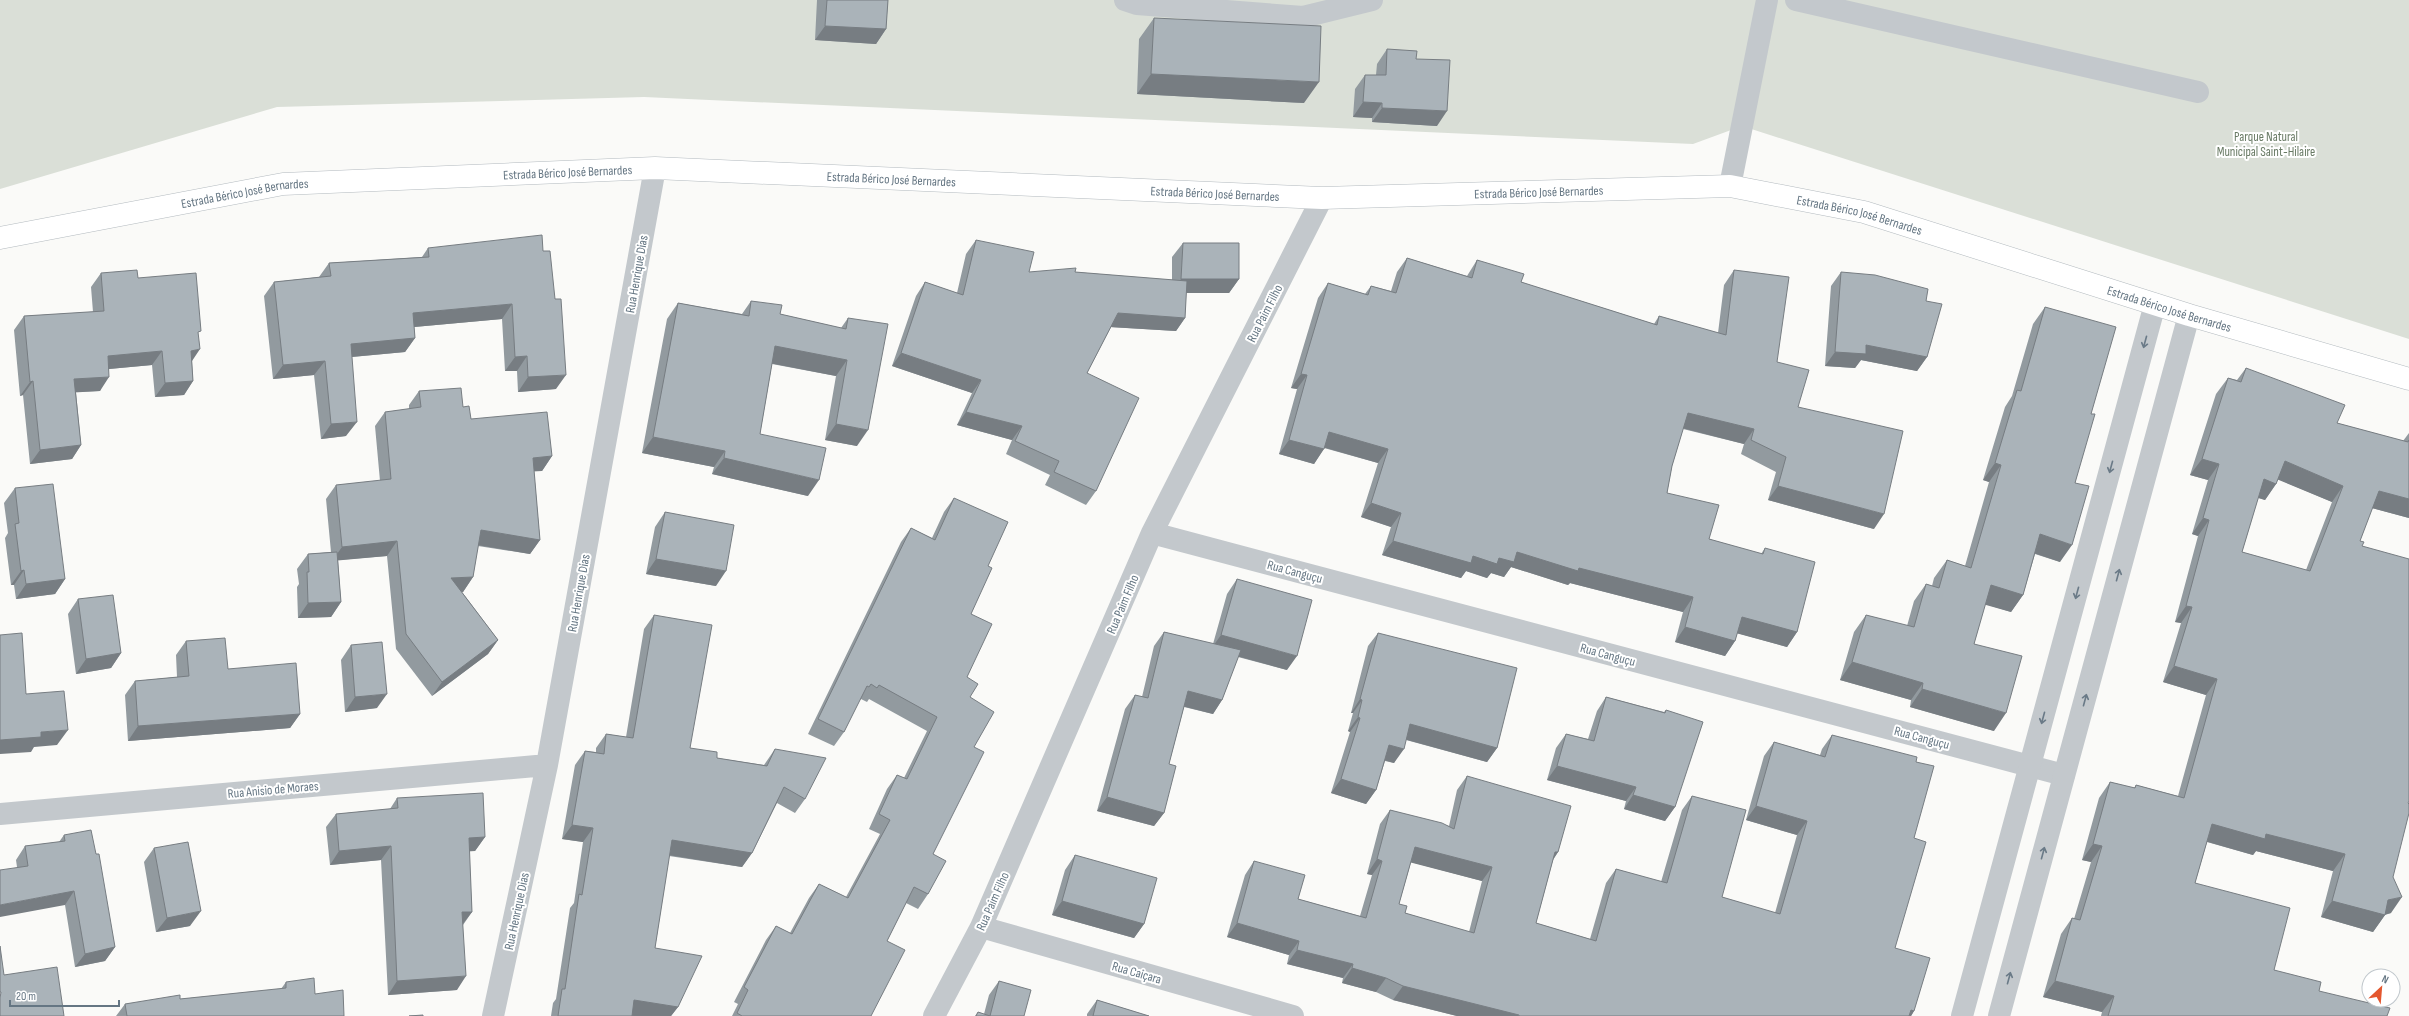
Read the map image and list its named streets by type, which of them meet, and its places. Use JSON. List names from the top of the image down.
{
  "streets": {
    "main road": ["Estrada Bérico José Bernardes"],
    "street": [
      "Rua Henrique Dias",
      "Rua Paim Filho",
      "Rua Canguçu",
      "Rua Anisio de Moraes",
      "Rua Caiçara"
    ]
  },
  "crossings": [
    ["Estrada Bérico José Bernardes", "Rua Henrique Dias"],
    ["Estrada Bérico José Bernardes", "Rua Paim Filho"],
    ["Rua Henrique Dias", "Rua Anisio de Moraes"],
    ["Rua Paim Filho", "Rua Canguçu"],
    ["Rua Paim Filho", "Rua Caiçara"]
  ],
  "parks": ["Parque Natural Municipal Saint-Hilaire"],
  "scale_bar": "20 m",
  "north": "top right"
}
